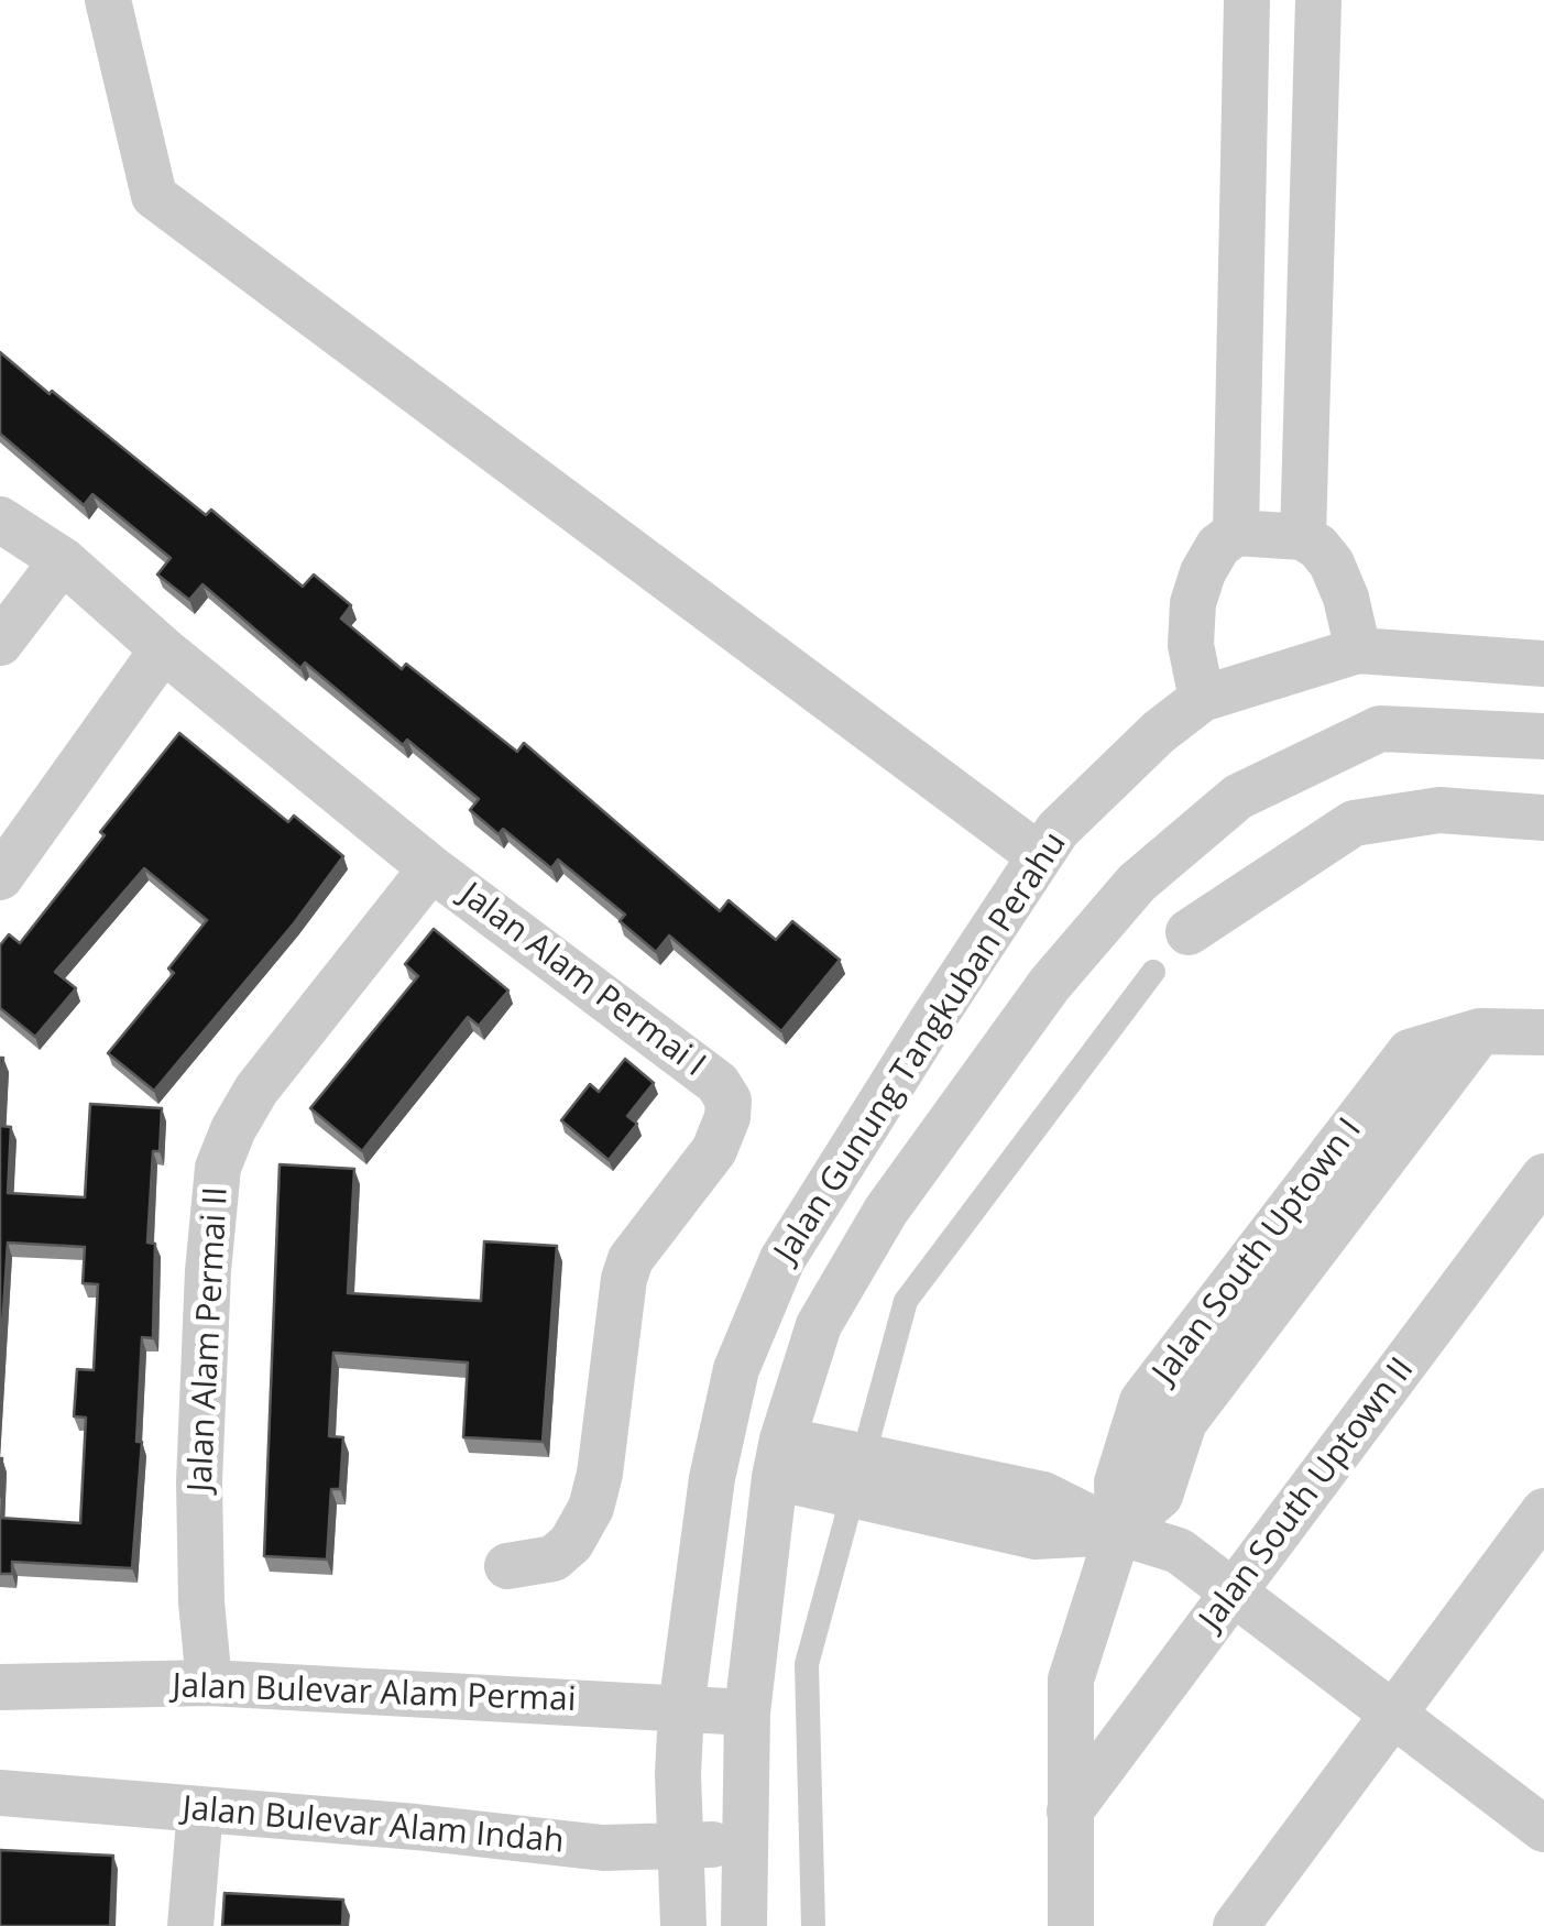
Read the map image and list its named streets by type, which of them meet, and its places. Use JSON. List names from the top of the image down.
{
  "streets": {
    "street": [
      "Jalan Alam Permai I",
      "Jalan Gunung Tangkuban Perahu",
      "Jalan South Uptown I",
      "Jalan Alam Permai II",
      "Jalan South Uptown II",
      "Jalan Bulevar Alam Permai",
      "Jalan Bulevar Alam Indah"
    ]
  },
  "crossings": [
    ["Jalan Alam Permai I", "Jalan Alam Permai II"],
    ["Jalan Gunung Tangkuban Perahu", "Jalan Bulevar Alam Permai"],
    ["Jalan Gunung Tangkuban Perahu", "Jalan Bulevar Alam Indah"],
    ["Jalan South Uptown I", "Jalan South Uptown II"],
    ["Jalan Alam Permai II", "Jalan Bulevar Alam Permai"]
  ]
}
